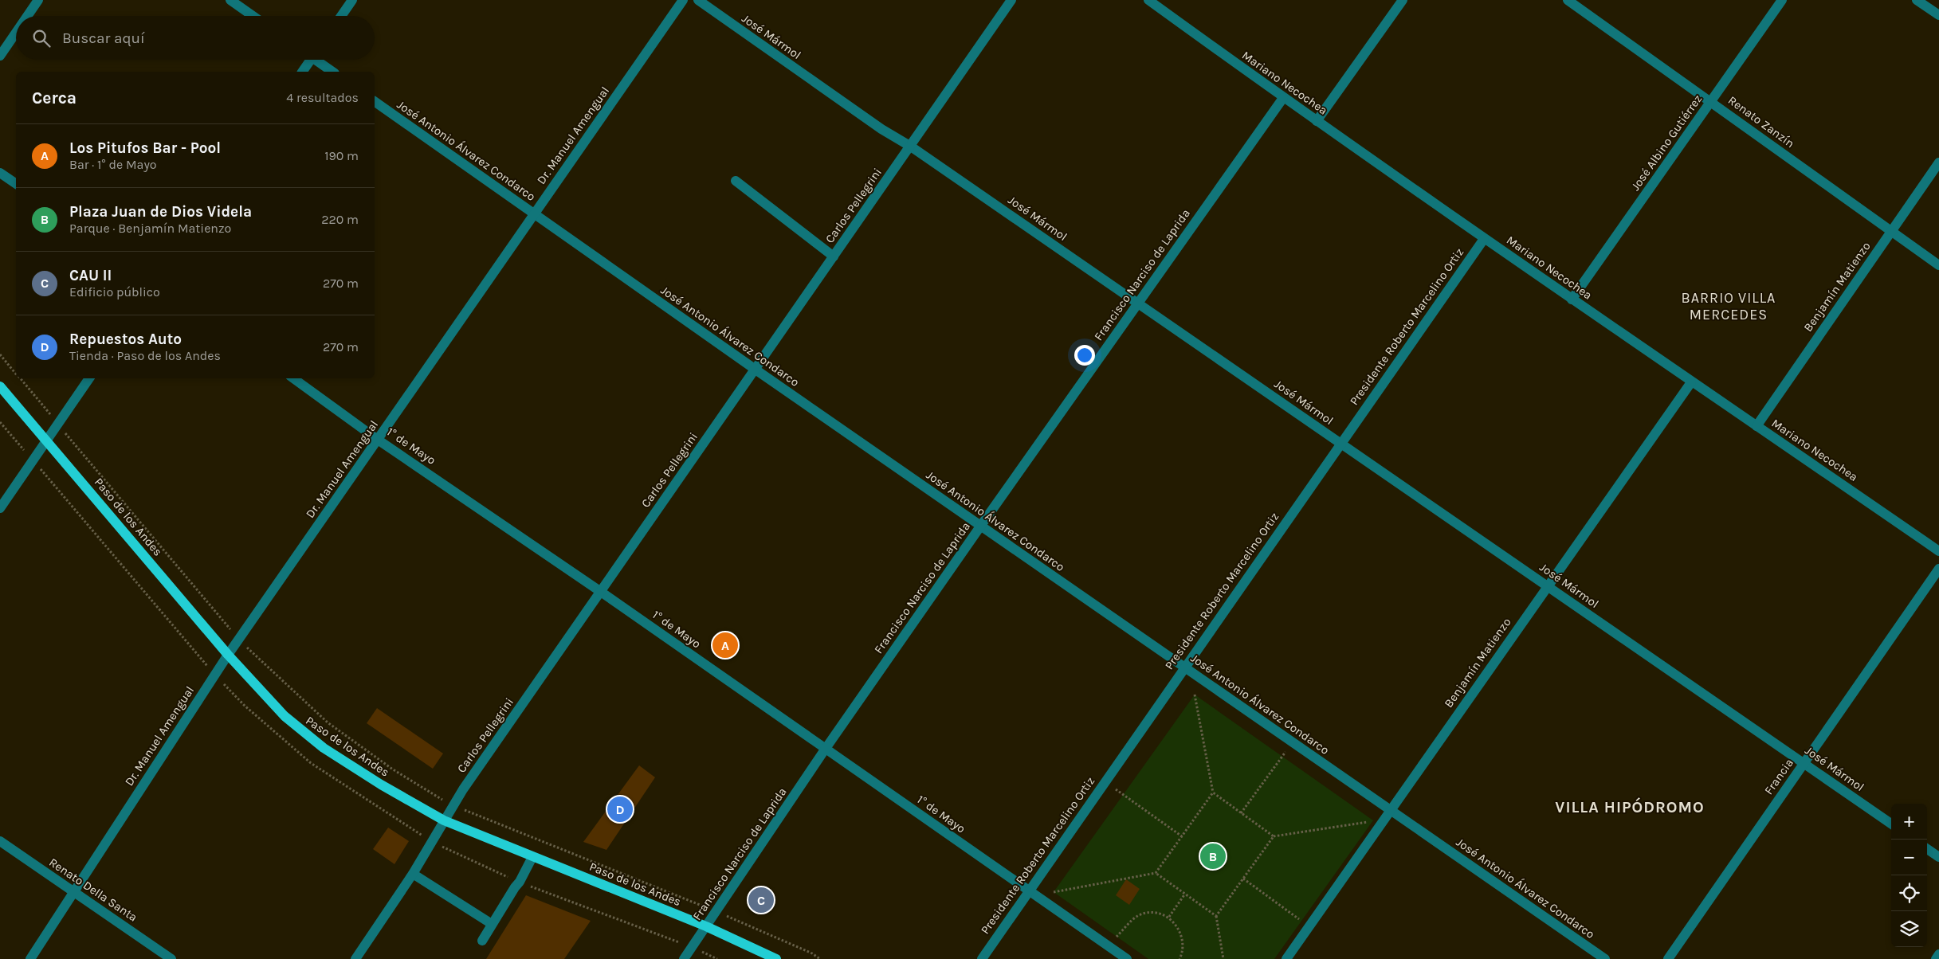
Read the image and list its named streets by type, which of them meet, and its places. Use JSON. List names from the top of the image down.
{
  "streets": {
    "main road": ["Paso de los Andes"],
    "street": [
      "José Mármol",
      "Mariano Necochea",
      "Renato Zanzín",
      "Dr. Manuel Amengual",
      "José Albino Gutiérrez",
      "José Antonio Álvarez Condarco",
      "Carlos Pellegrini",
      "Francisco Narciso de Laprida",
      "Benjamín Matienzo",
      "Presidente Roberto Marcelino Ortiz",
      "1° de Mayo",
      "Francia",
      "Renato Della Santa"
    ]
  },
  "crossings": [
    ["José Mármol", "Carlos Pellegrini"],
    ["José Mármol", "Francisco Narciso de Laprida"],
    ["José Mármol", "Benjamín Matienzo"],
    ["José Mármol", "Presidente Roberto Marcelino Ortiz"],
    ["José Mármol", "Francia"],
    ["Mariano Necochea", "José Albino Gutiérrez"],
    ["Mariano Necochea", "Francisco Narciso de Laprida"],
    ["Mariano Necochea", "Benjamín Matienzo"],
    ["Mariano Necochea", "Presidente Roberto Marcelino Ortiz"],
    ["Renato Zanzín", "José Albino Gutiérrez"],
    ["Renato Zanzín", "Benjamín Matienzo"],
    ["Dr. Manuel Amengual", "José Antonio Álvarez Condarco"],
    ["Dr. Manuel Amengual", "1° de Mayo"],
    ["Dr. Manuel Amengual", "Paso de los Andes"],
    ["Dr. Manuel Amengual", "Renato Della Santa"],
    ["José Antonio Álvarez Condarco", "Carlos Pellegrini"],
    ["José Antonio Álvarez Condarco", "Francisco Narciso de Laprida"],
    ["José Antonio Álvarez Condarco", "Benjamín Matienzo"],
    ["José Antonio Álvarez Condarco", "Presidente Roberto Marcelino Ortiz"],
    ["Carlos Pellegrini", "1° de Mayo"],
    ["Carlos Pellegrini", "Paso de los Andes"],
    ["Francisco Narciso de Laprida", "1° de Mayo"],
    ["Francisco Narciso de Laprida", "Paso de los Andes"],
    ["Presidente Roberto Marcelino Ortiz", "1° de Mayo"]
  ],
  "districts": ["BARRIO VILLA MERCEDES", "VILLA HIPÓDROMO"],
  "page": {
    "search": "Buscar aquí",
    "heading": ["Cerca", "4 resultados"],
    "list": [
      {
        "mark": "A",
        "name": "Los Pitufos Bar - Pool",
        "note": "Bar · 1° de Mayo",
        "value": "190 m"
      },
      {
        "mark": "B",
        "name": "Plaza Juan de Dios Videla",
        "note": "Parque · Benjamín Matienzo",
        "value": "220 m"
      },
      {
        "mark": "C",
        "name": "CAU II",
        "note": "Edificio público",
        "value": "270 m"
      },
      {
        "mark": "D",
        "name": "Repuestos Auto",
        "note": "Tienda · Paso de los Andes",
        "value": "270 m"
      }
    ],
    "pins": [
      "A",
      "D",
      "B",
      "C"
    ],
    "map_buttons": ["+", "−"]
  }
}
